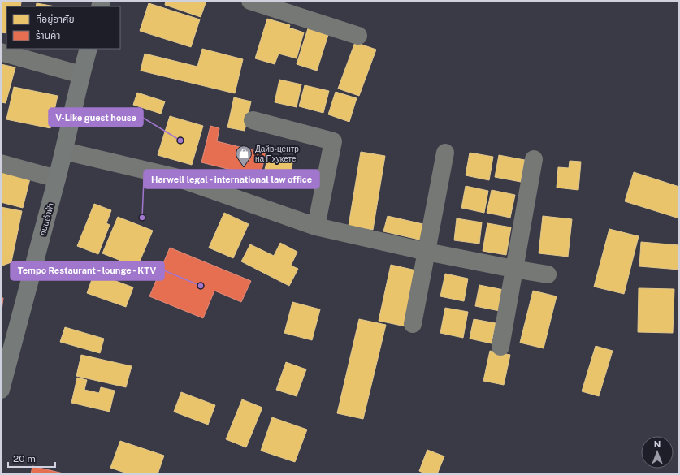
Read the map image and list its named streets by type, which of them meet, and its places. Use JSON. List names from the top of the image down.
{
  "streets": {
    "main road": ["ถนนเจ้าฟ้า"]
  },
  "places": {
    "other": ["V-Like guest house", "Harwell legal - international law office", "Tempo Restaurant - lounge - KTV"],
    "shop": ["Дайв-центр на Пхукете"]
  },
  "legend": ["ที่อยู่อาศัย", "ร้านค้า"],
  "scale_bar": "20 m",
  "north": "top"
}
